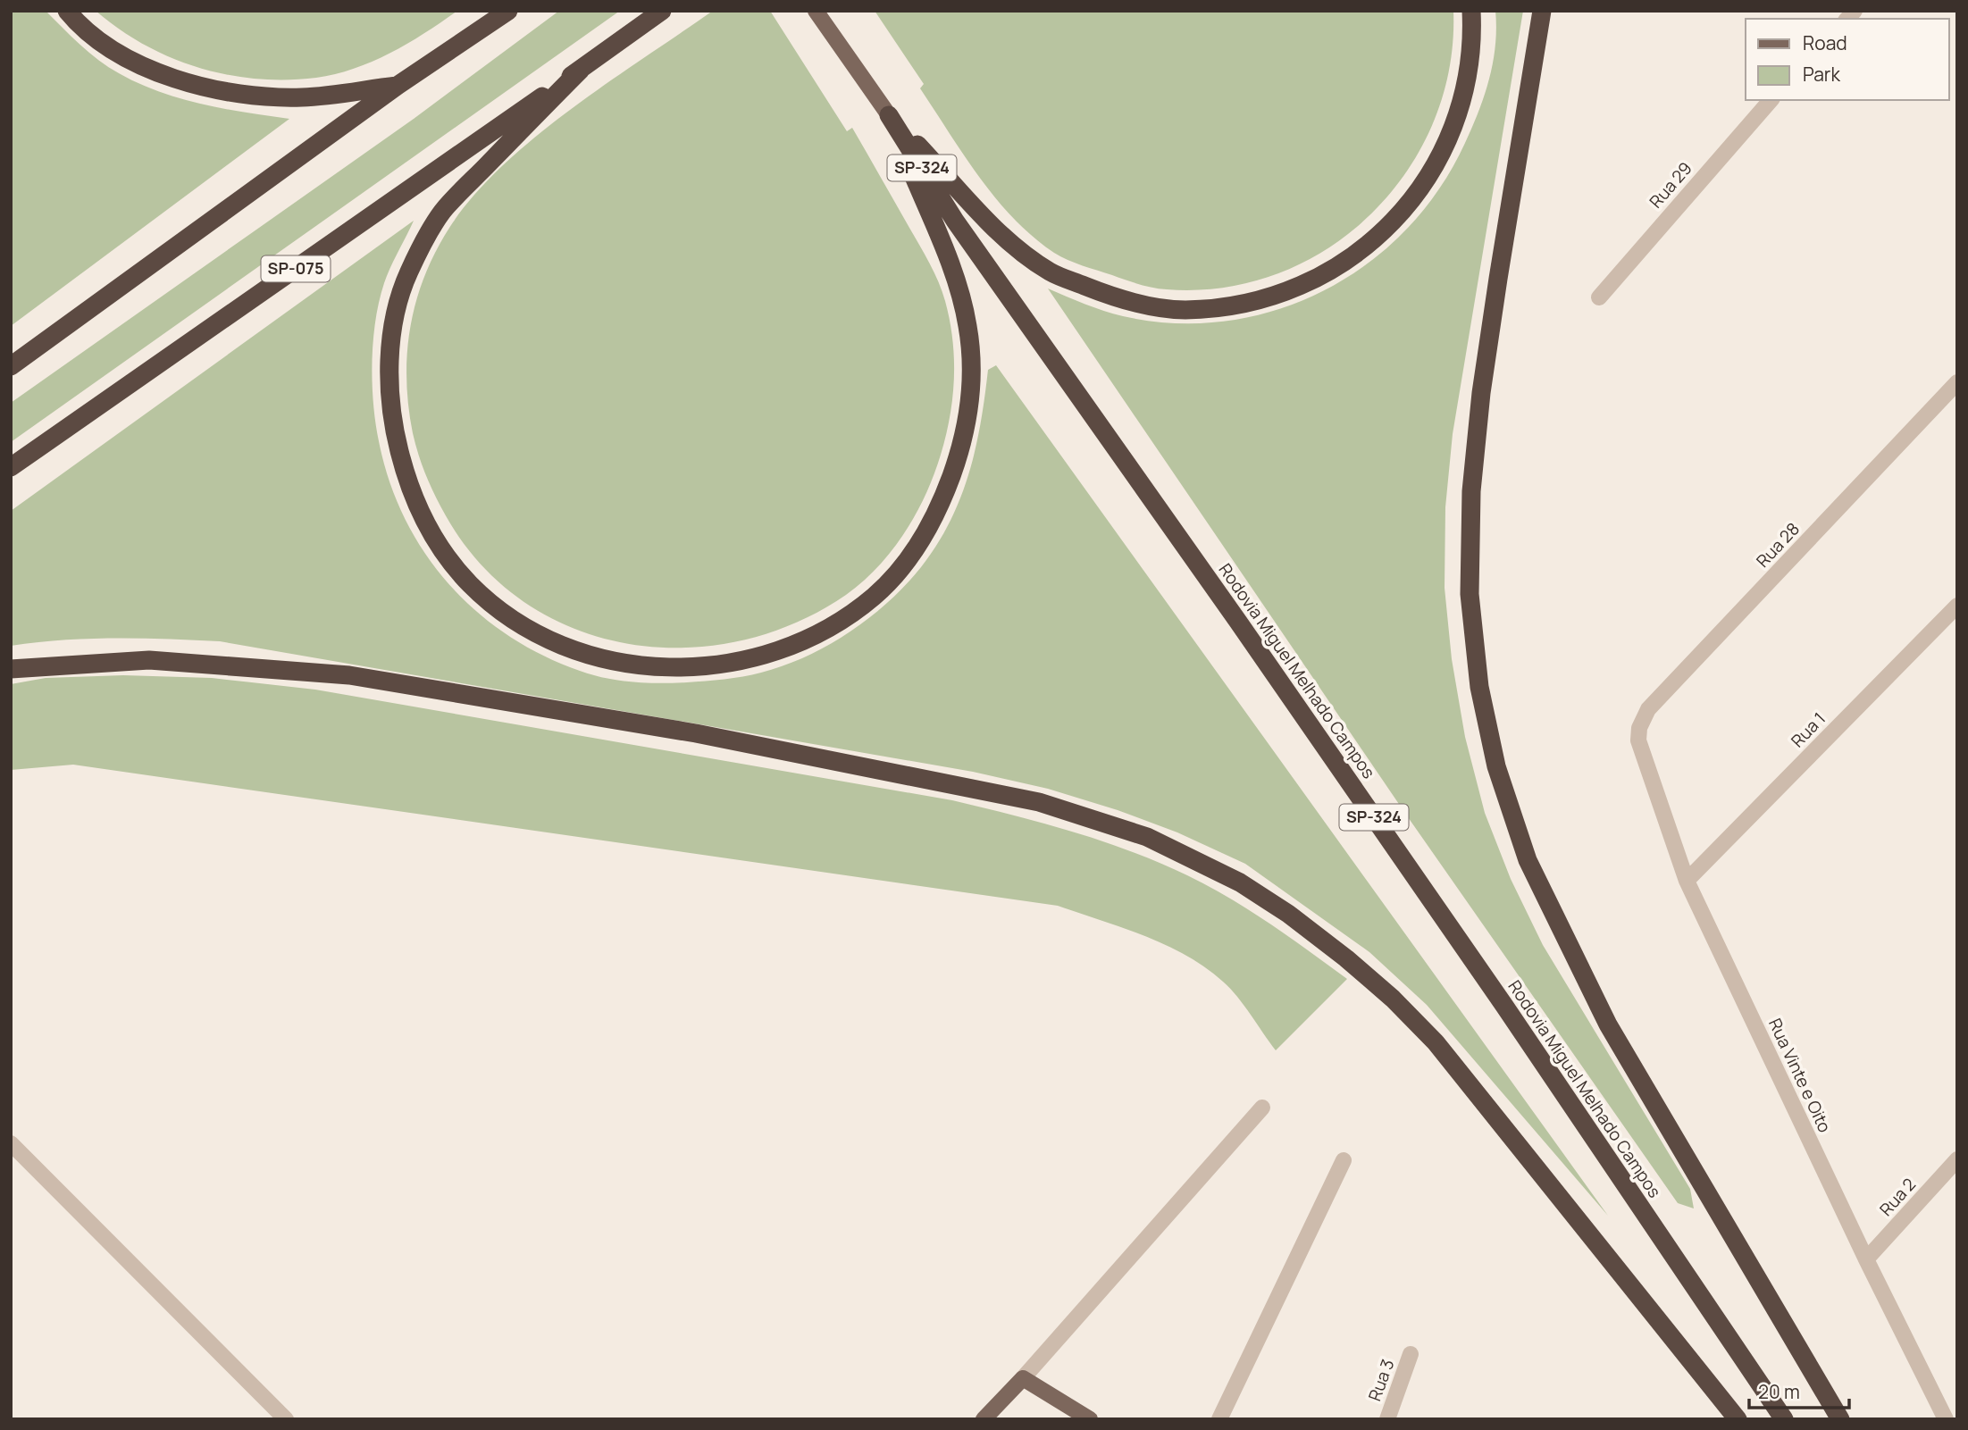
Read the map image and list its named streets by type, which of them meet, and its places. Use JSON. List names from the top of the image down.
{
  "streets": {
    "highway": ["SP-324", "SP-075", "Rodovia Miguel Melhado Campos"],
    "street": [
      "Rua 29",
      "Rua 28",
      "Rua 1",
      "Rua Vinte e Oito",
      "Rua 2",
      "Rua 3"
    ]
  },
  "crossings": [
    ["Rua 28", "Rua Vinte e Oito"],
    ["Rua 1", "Rua Vinte e Oito"],
    ["Rua Vinte e Oito", "Rua 2"]
  ],
  "legend": ["Road", "Park"],
  "scale_bar": "20 m"
}
